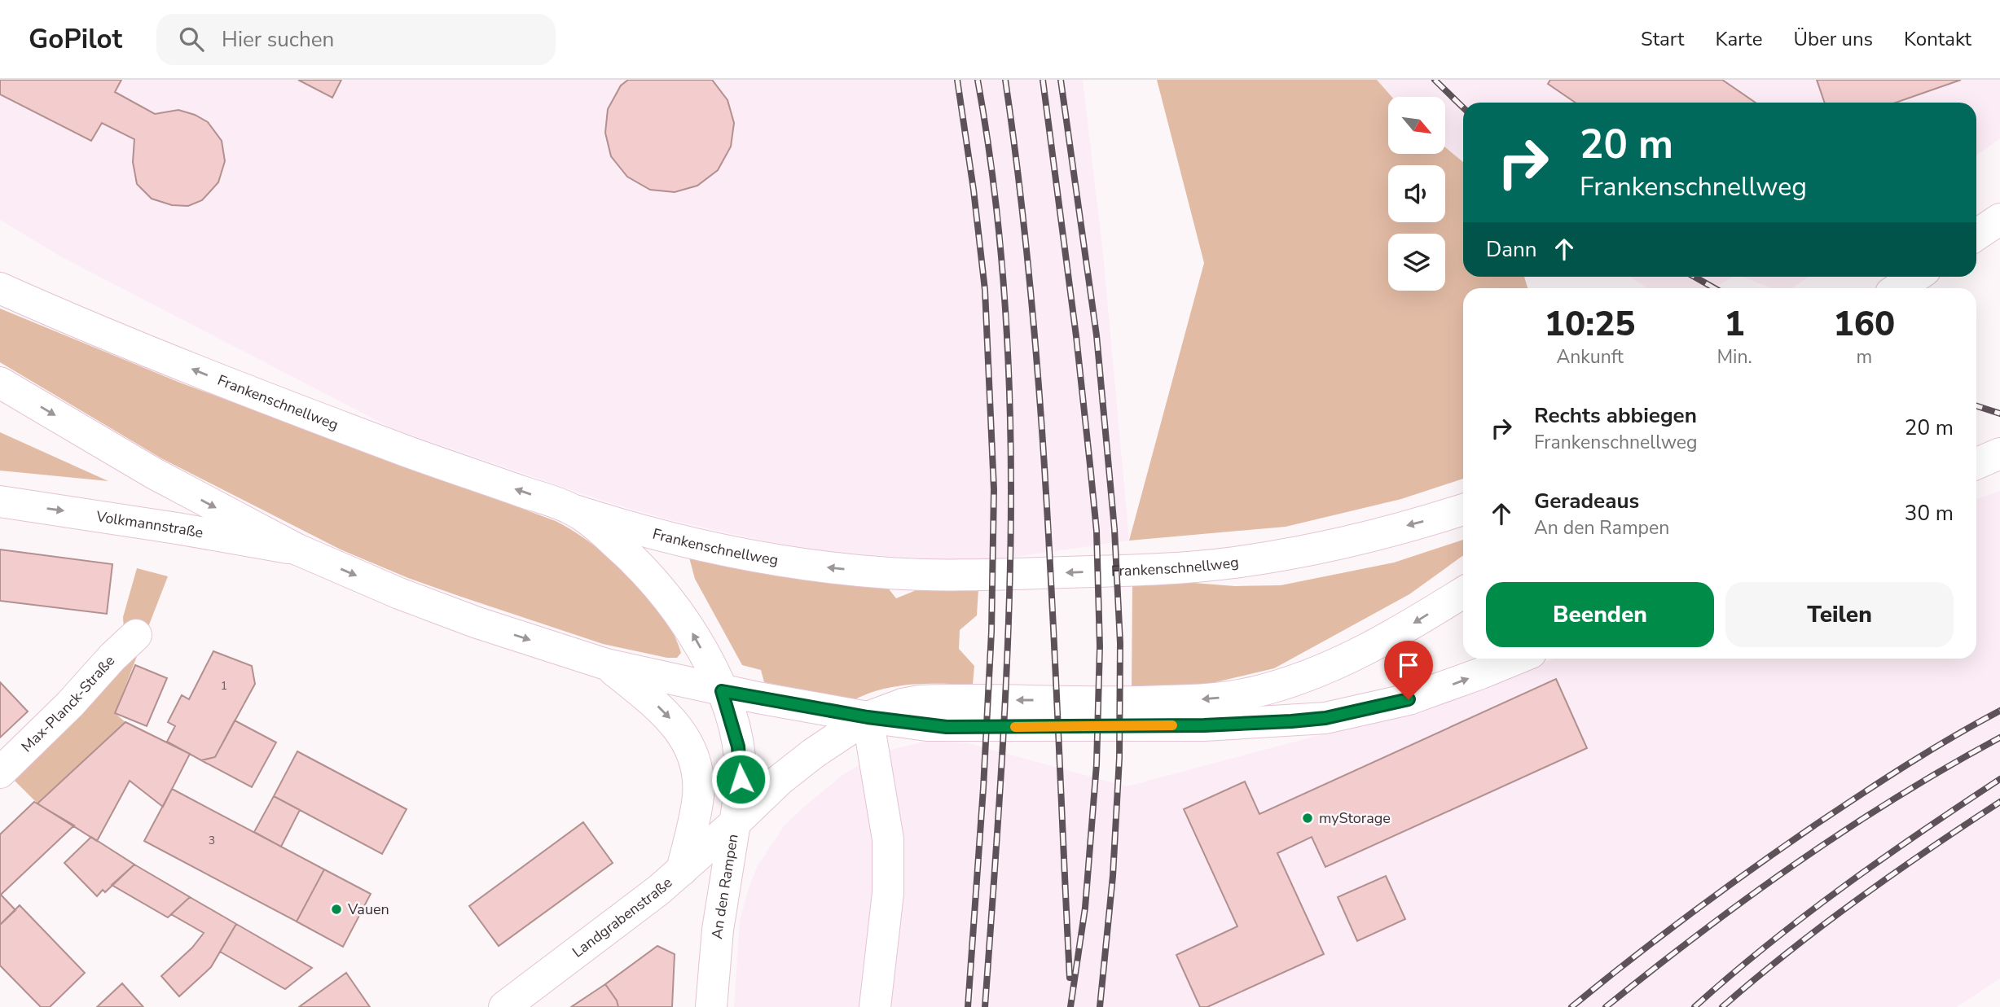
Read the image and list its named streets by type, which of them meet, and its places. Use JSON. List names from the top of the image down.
{
  "streets": {
    "main road": [
      "Frankenschnellweg",
      "Volkmannstraße",
      "Max-Planck-Straße",
      "An den Rampen",
      "Landgrabenstraße"
    ]
  },
  "crossings": [
    ["An den Rampen", "Landgrabenstraße"]
  ],
  "places": ["myStorage", "Vauen"],
  "house_numbers": ["1", "3"],
  "north": "bottom right",
  "page": {
    "header": "GoPilot",
    "search": "Hier suchen",
    "nav": [
      "Start",
      "Karte",
      "Über uns",
      "Kontakt"
    ],
    "turn": ["20 m", "Frankenschnellweg"],
    "then": "Dann",
    "eta": [
      "10:25",
      "Ankunft",
      "1",
      "Min.",
      "160",
      "m"
    ],
    "list": [
      {
        "name": "Rechts abbiegen",
        "note": "Frankenschnellweg",
        "value": "20 m"
      },
      {
        "name": "Geradeaus",
        "note": "An den Rampen",
        "value": "30 m"
      }
    ],
    "buttons": ["Beenden", "Teilen"]
  }
}
